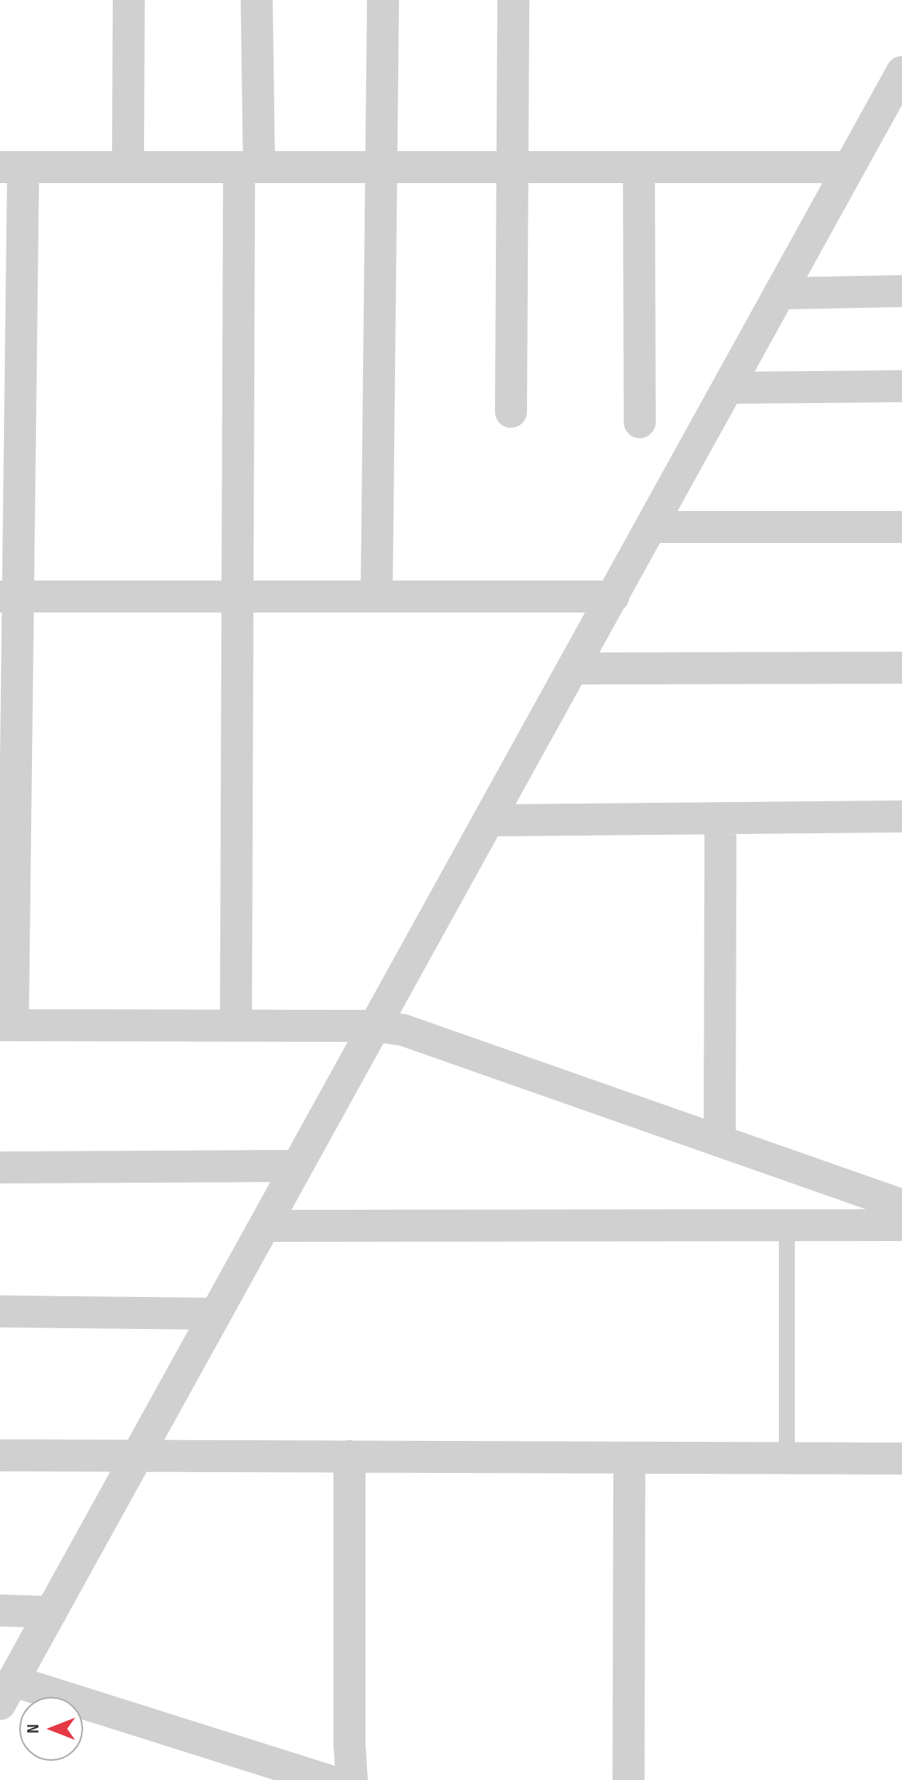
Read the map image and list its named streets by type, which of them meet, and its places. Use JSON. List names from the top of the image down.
{
  "north": "left"
}
